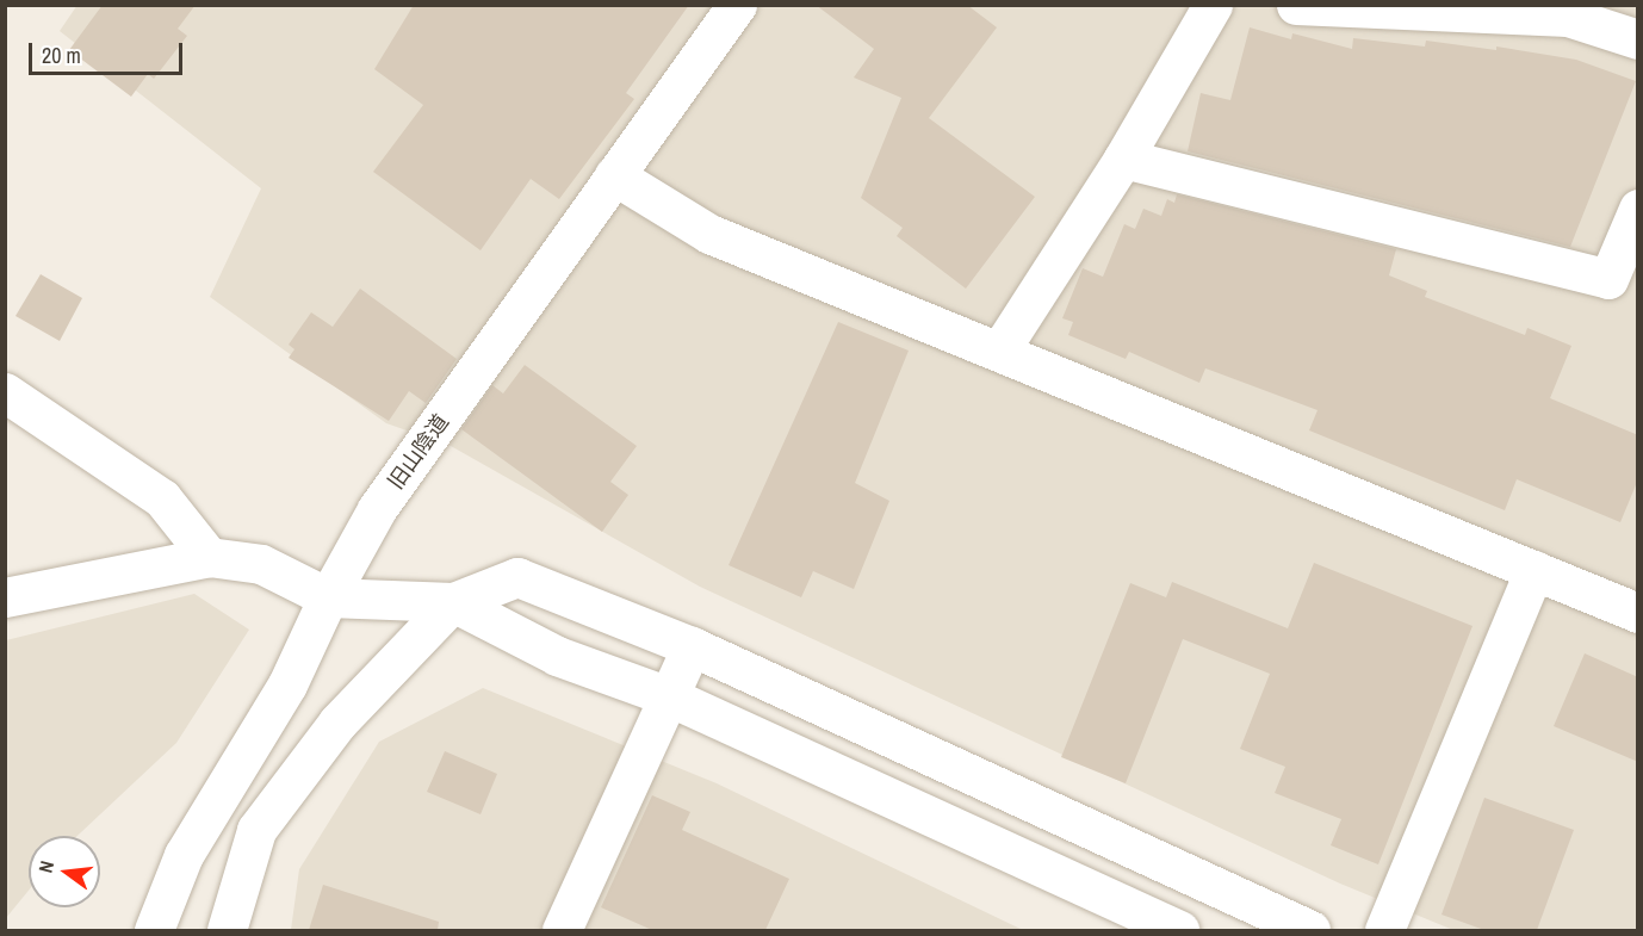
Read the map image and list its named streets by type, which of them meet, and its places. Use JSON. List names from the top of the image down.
{
  "streets": {
    "street": ["旧山陰道"]
  },
  "scale_bar": "20 m",
  "north": "left"
}
